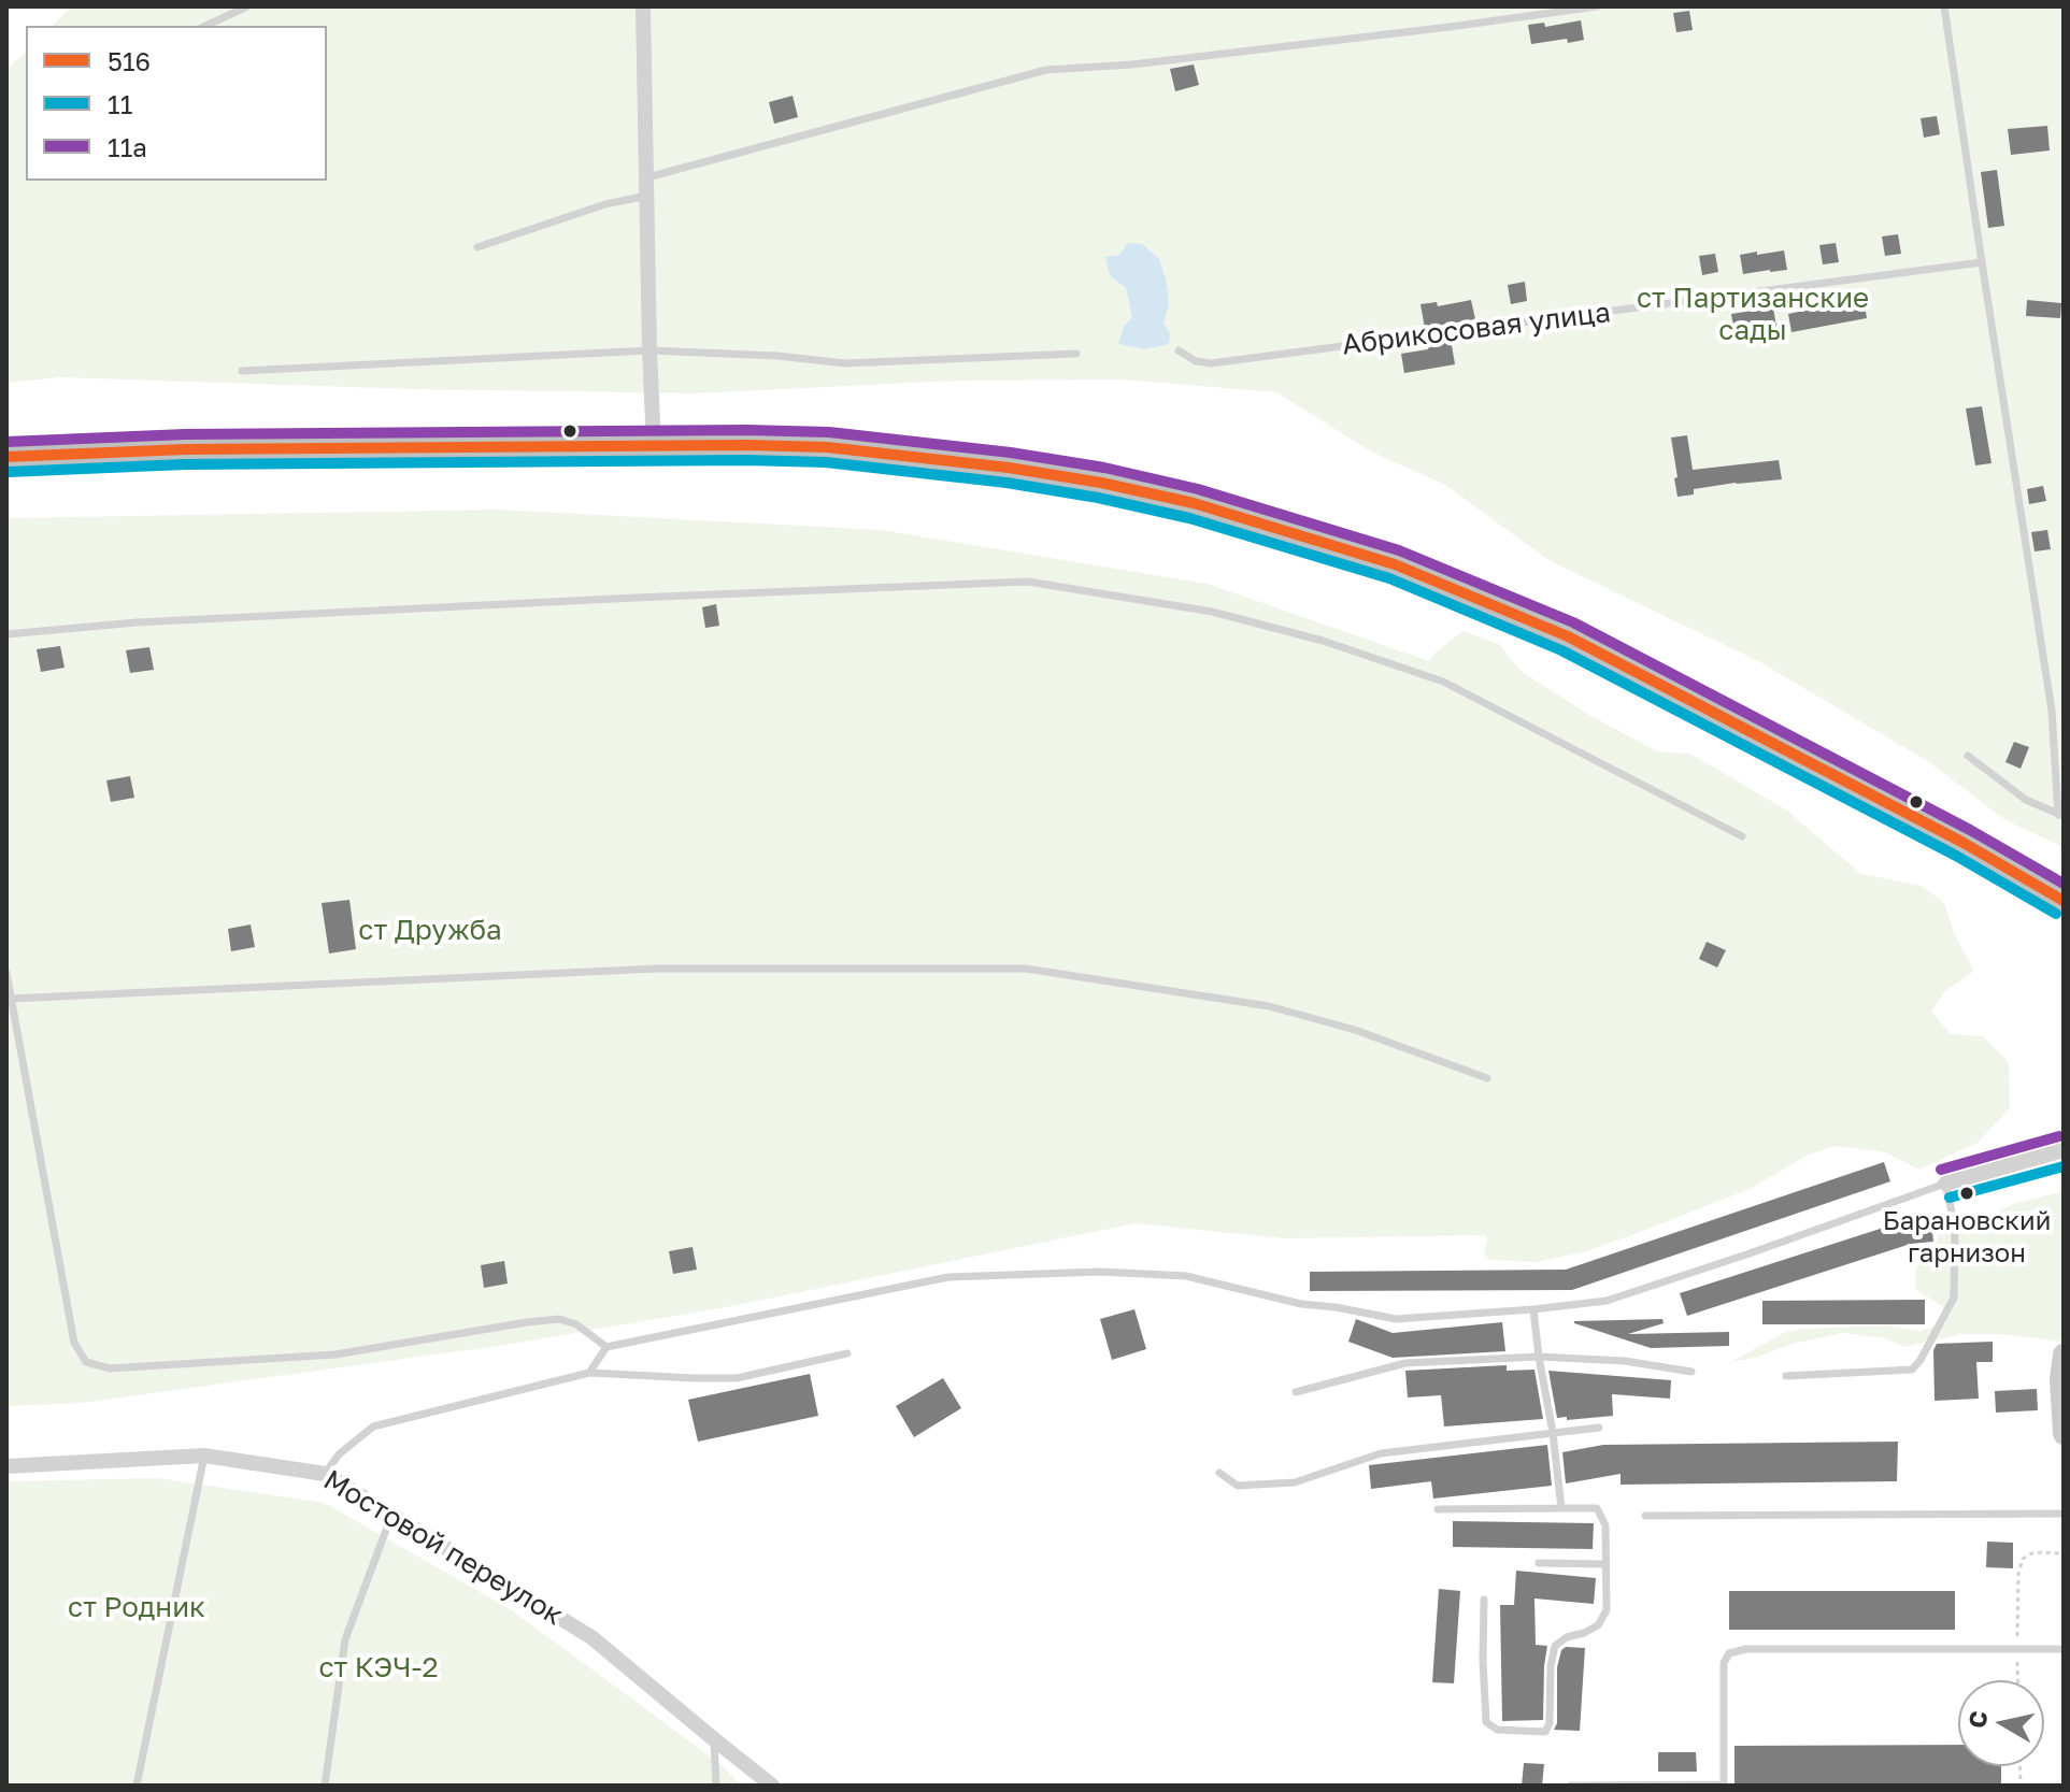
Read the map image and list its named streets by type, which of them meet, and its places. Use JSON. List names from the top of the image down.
{
  "streets": {
    "street": ["Мостовой переулок"],
    "lane": ["Абрикосовая улица"]
  },
  "parks": [
    "ст Партизанские сады",
    "ст Дружба",
    "ст Родник",
    "ст КЭЧ-2"
  ],
  "places": ["Барановский гарнизон"],
  "lines": ["transit line 11а", "transit line 516", "transit line 11"],
  "legend": ["516", "11", "11а"],
  "north": "left"
}
